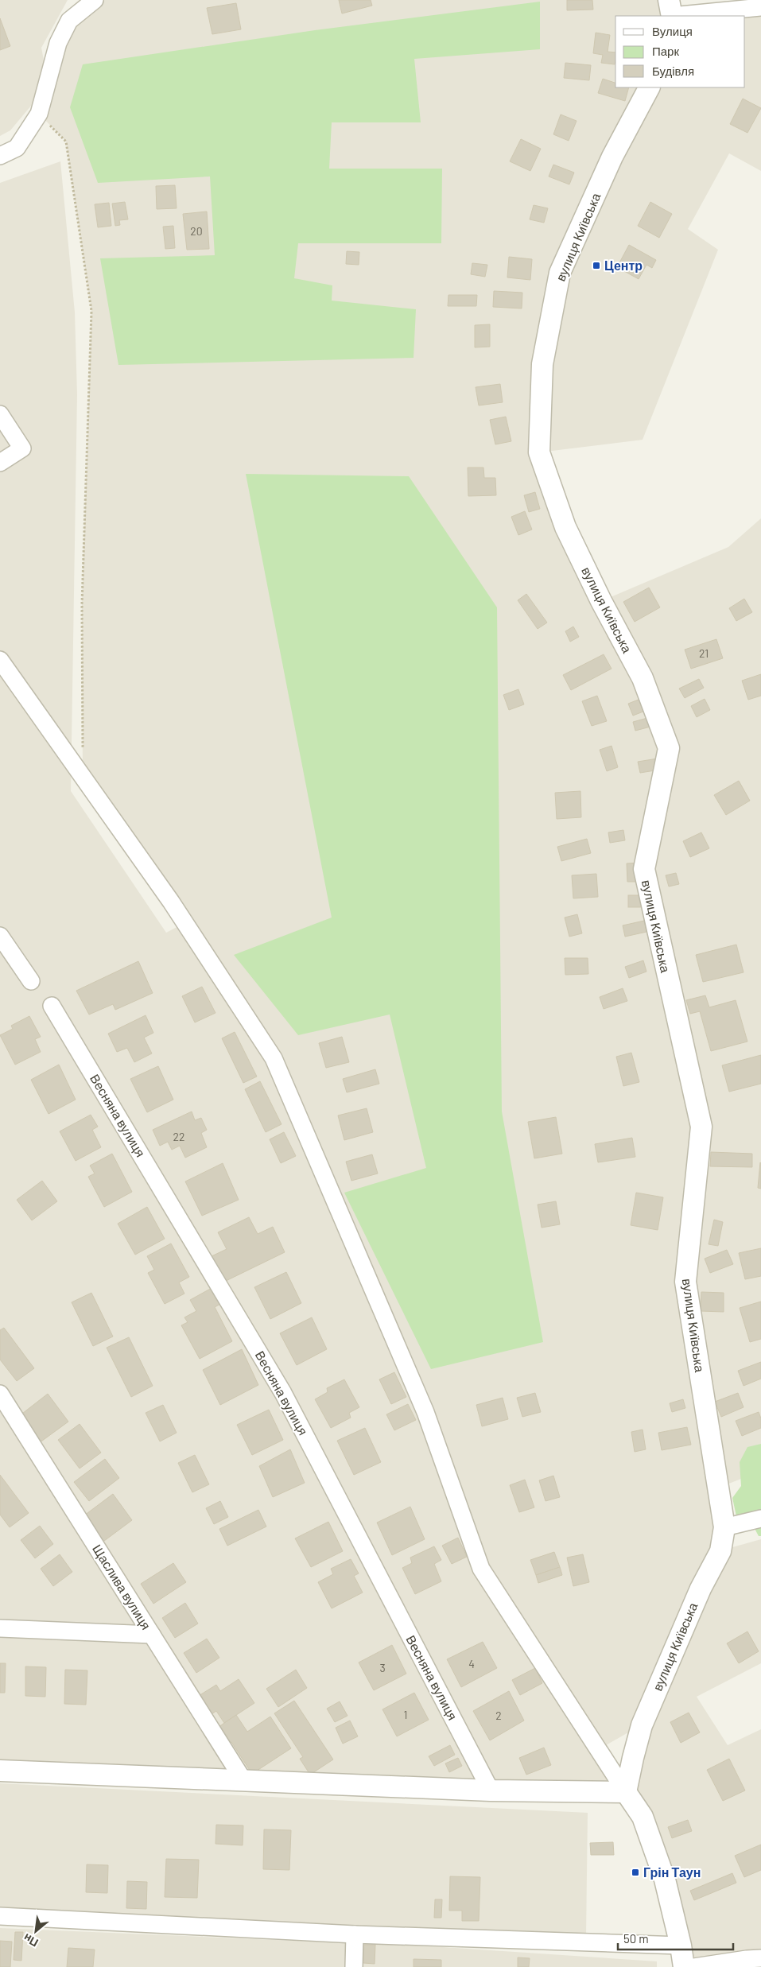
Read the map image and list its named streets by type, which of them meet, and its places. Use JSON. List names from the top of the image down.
{
  "streets": {
    "street": ["вулиця Київська", "Весняна вулиця", "Щаслива вулиця"]
  },
  "places": {
    "transit": ["Центр", "Грін Таун"]
  },
  "house_numbers": [
    "20",
    "21",
    "22",
    "4",
    "3",
    "1",
    "2"
  ],
  "legend": ["Вулиця", "Парк", "Будівля"],
  "scale_bar": "50 m",
  "north": "bottom left"
}
